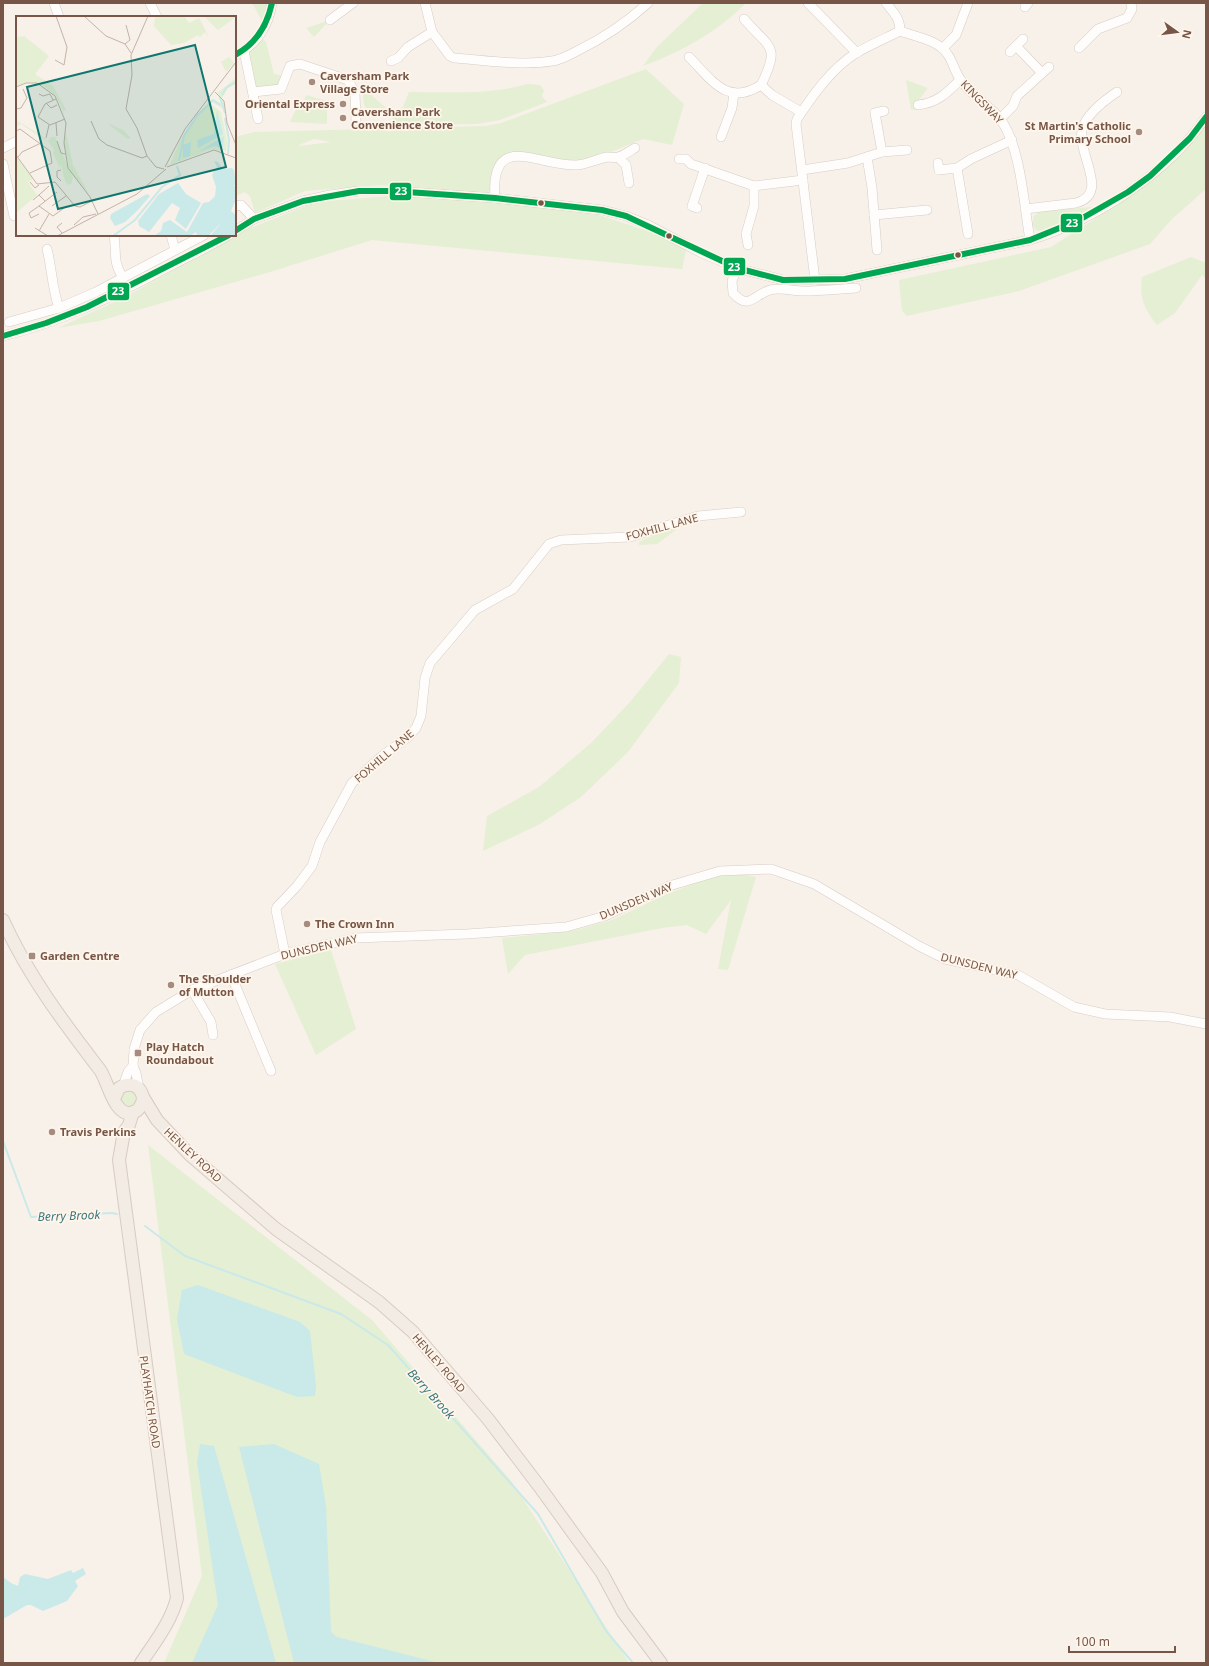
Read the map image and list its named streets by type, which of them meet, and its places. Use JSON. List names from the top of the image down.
{
  "streets": {
    "main road": ["HENLEY ROAD", "PLAYHATCH ROAD"],
    "street": ["KINGSWAY", "FOXHILL LANE", "DUNSDEN WAY"]
  },
  "crossings": [
    ["FOXHILL LANE", "DUNSDEN WAY"],
    ["DUNSDEN WAY", "HENLEY ROAD"],
    ["DUNSDEN WAY", "PLAYHATCH ROAD"],
    ["HENLEY ROAD", "PLAYHATCH ROAD"]
  ],
  "water": ["Berry Brook"],
  "places": {
    "other": [
      "Caversham Park Village Store",
      "Oriental Express",
      "Caversham Park Convenience Store",
      "St Martin's Catholic Primary School",
      "The Crown Inn",
      "The Shoulder of Mutton",
      "Travis Perkins"
    ],
    "transit": ["Garden Centre", "Play Hatch Roundabout"]
  },
  "lines": ["transit line 23"],
  "scale_bar": "100 m",
  "north": "right"
}
